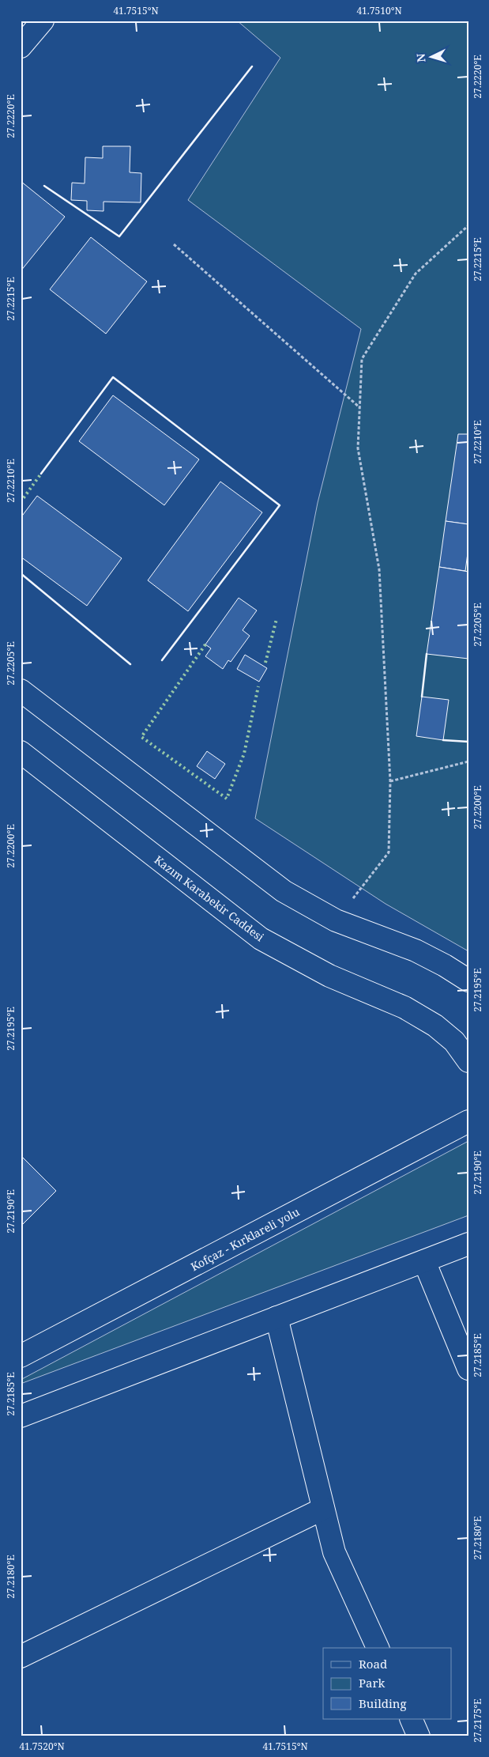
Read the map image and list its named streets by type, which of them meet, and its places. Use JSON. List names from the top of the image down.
{
  "streets": {
    "street": ["Kazım Karabekir Caddesi", "Kofçaz - Kırklareli yolu"]
  },
  "legend": ["Road", "Park", "Building"],
  "north": "left",
  "coordinates": [
    "41.7515°N",
    "41.7510°N",
    "27.2220°E",
    "27.2215°E",
    "27.2210°E",
    "27.2205°E",
    "27.2200°E",
    "27.2195°E",
    "27.2190°E",
    "27.2185°E",
    "27.2180°E",
    "27.2175°E",
    "41.7520°N"
  ]
}
